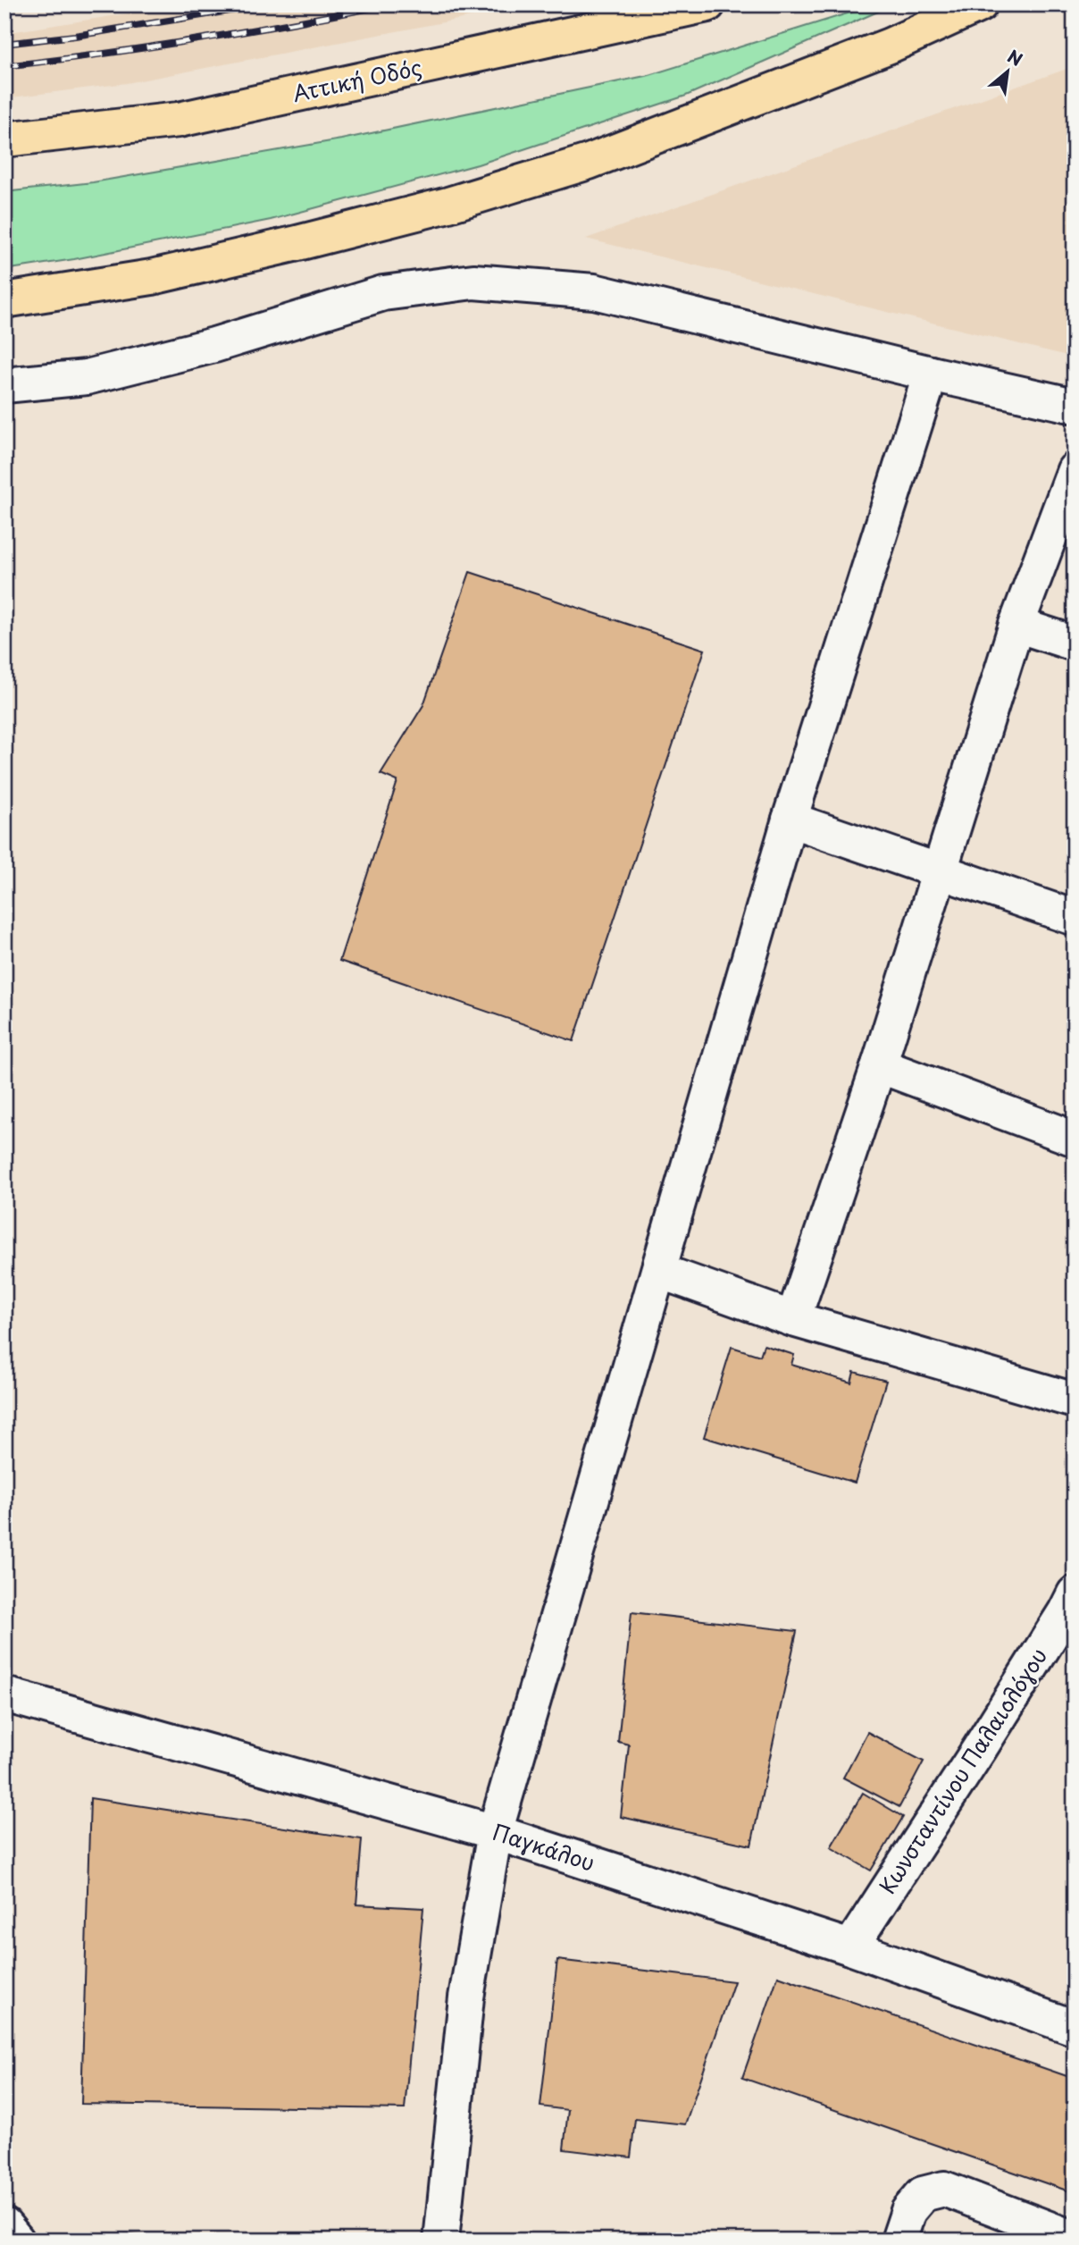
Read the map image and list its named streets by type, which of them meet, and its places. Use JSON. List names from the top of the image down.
{
  "streets": {
    "highway": ["Αττική Οδός"],
    "street": ["Κωνσταντίνου Παλαιολόγου", "Παγκάλου"]
  },
  "crossings": [
    ["Κωνσταντίνου Παλαιολόγου", "Παγκάλου"]
  ],
  "north": "top right"
}
